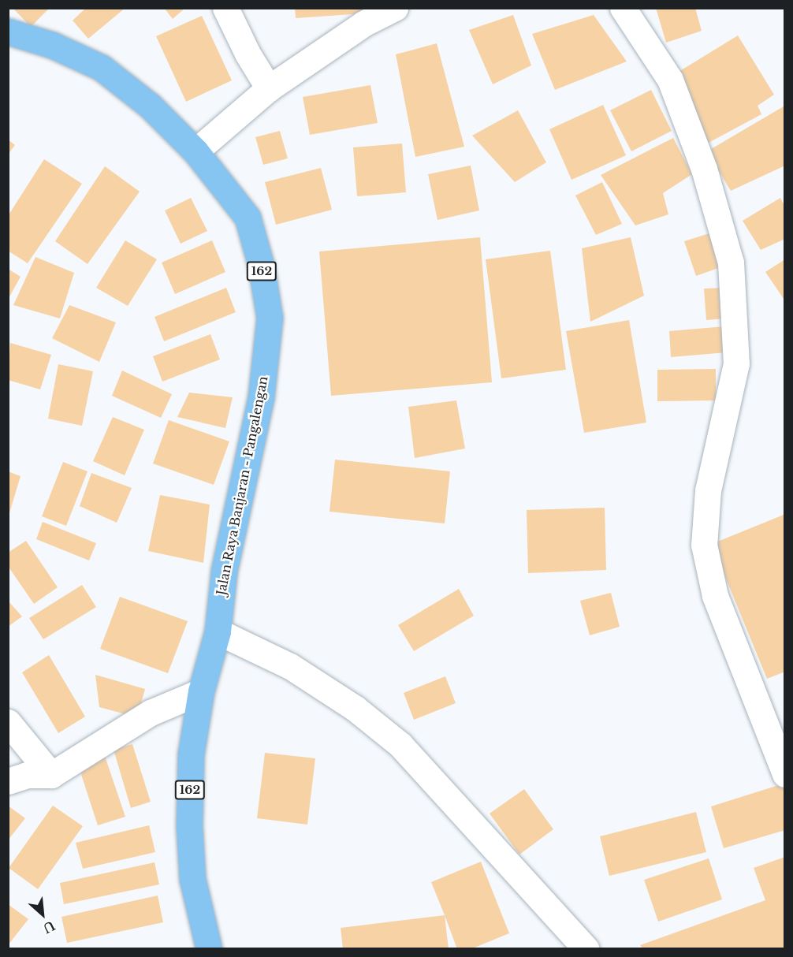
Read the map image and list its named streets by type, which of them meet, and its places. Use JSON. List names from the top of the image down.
{
  "streets": {
    "main road": ["162", "Jalan Raya Banjaran - Pangalengan"]
  },
  "north": "bottom right"
}
